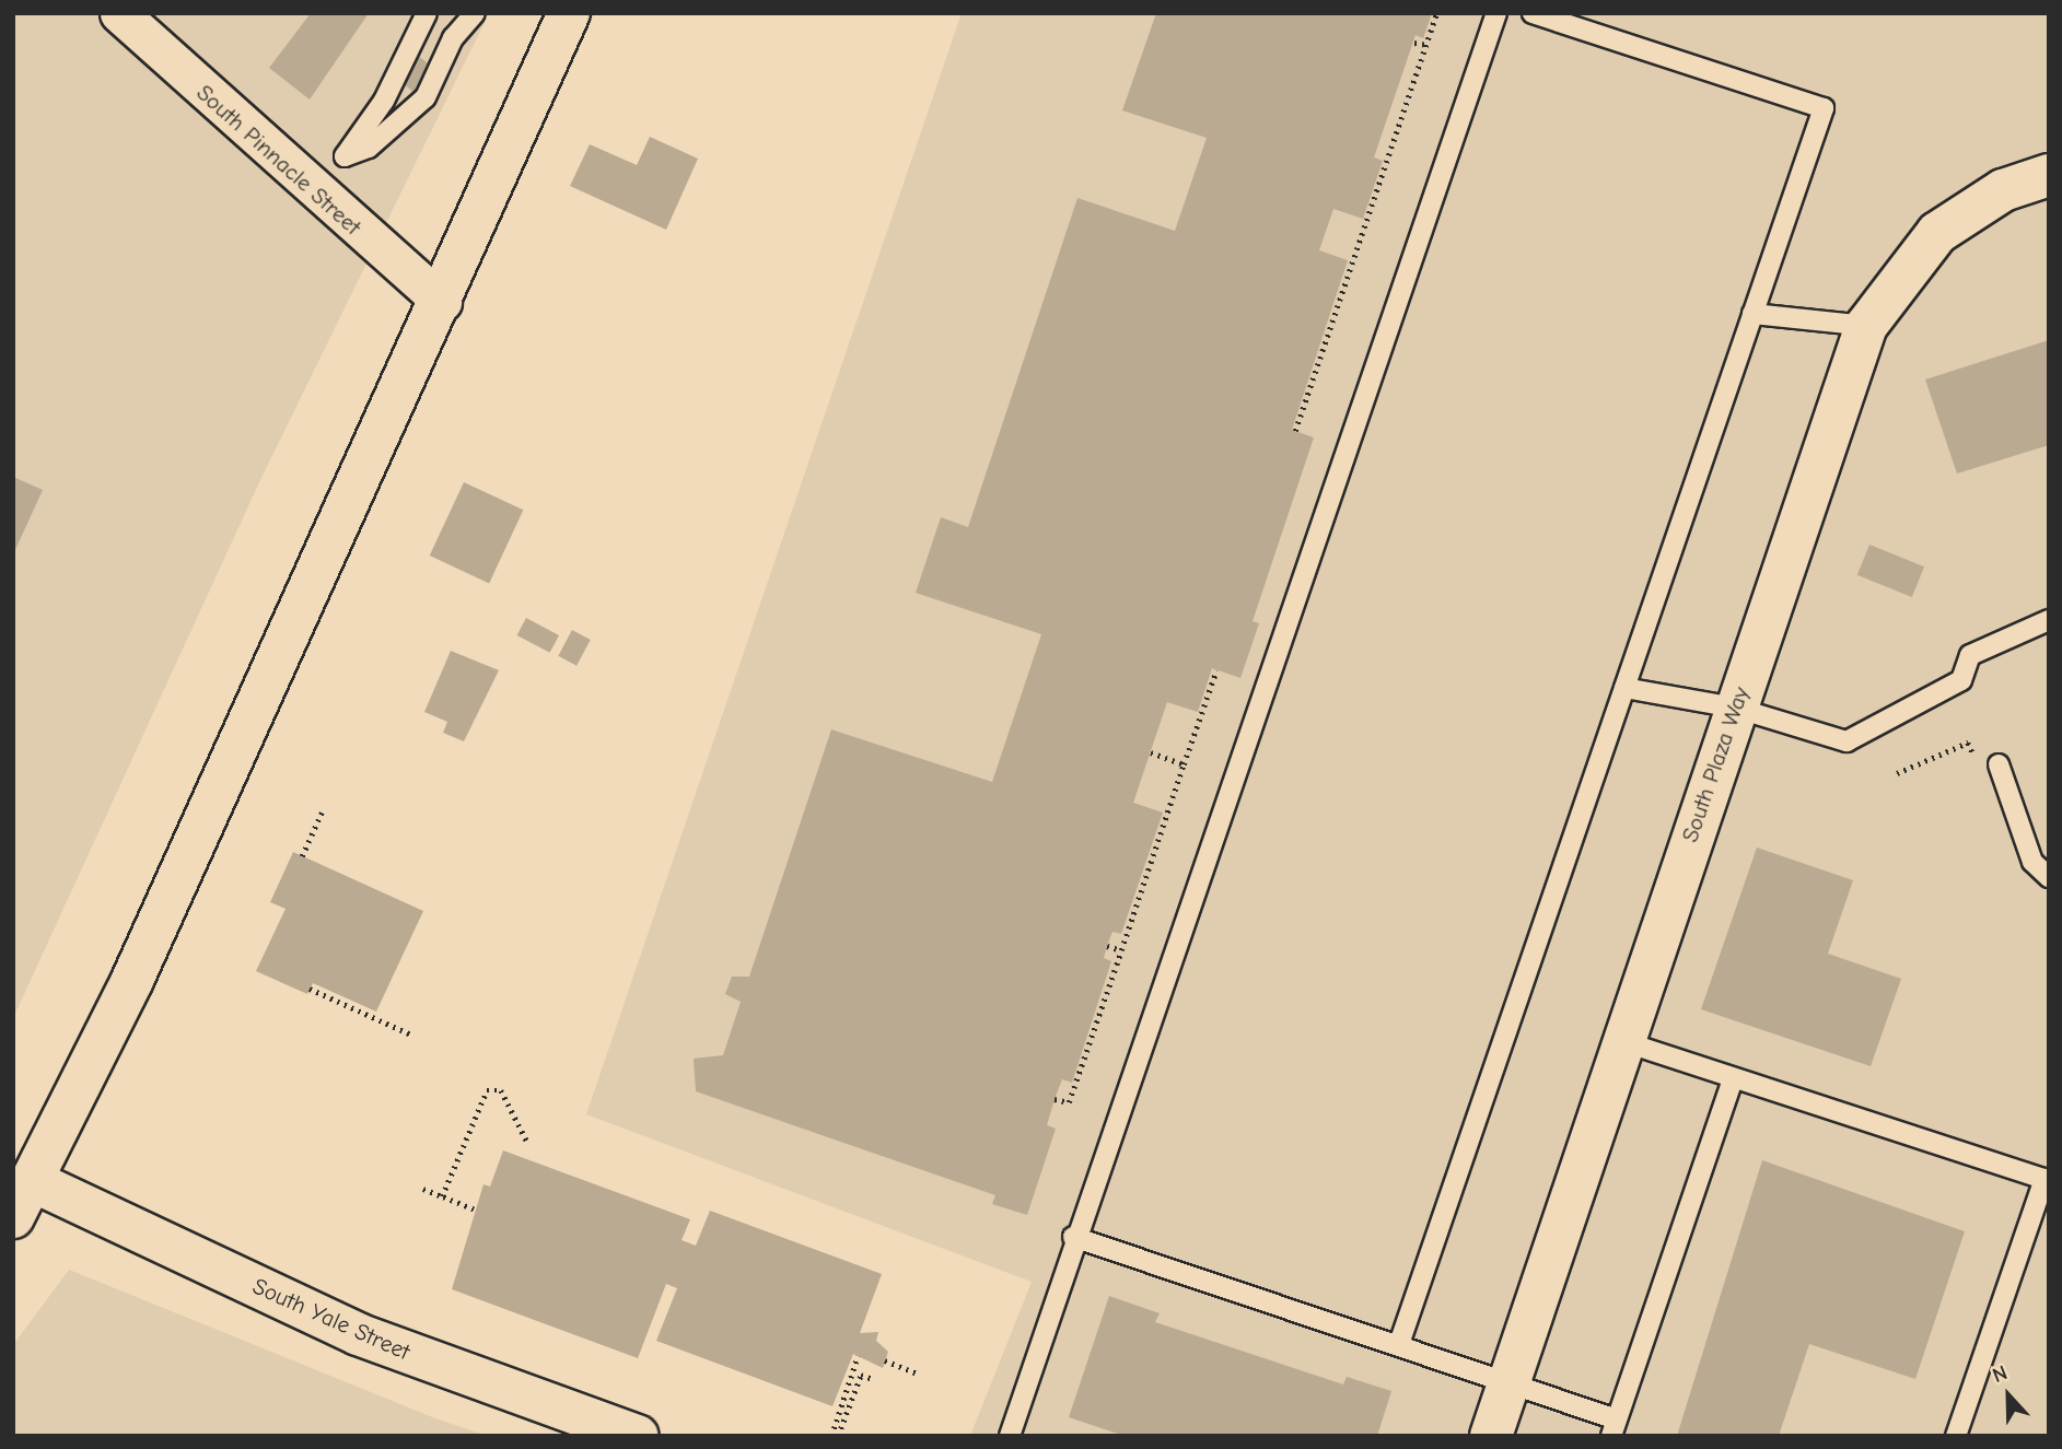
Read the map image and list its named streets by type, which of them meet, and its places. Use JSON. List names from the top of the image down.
{
  "streets": {
    "street": ["South Pinnacle Street", "South Plaza Way", "South Yale Street"]
  },
  "north": "top"
}
